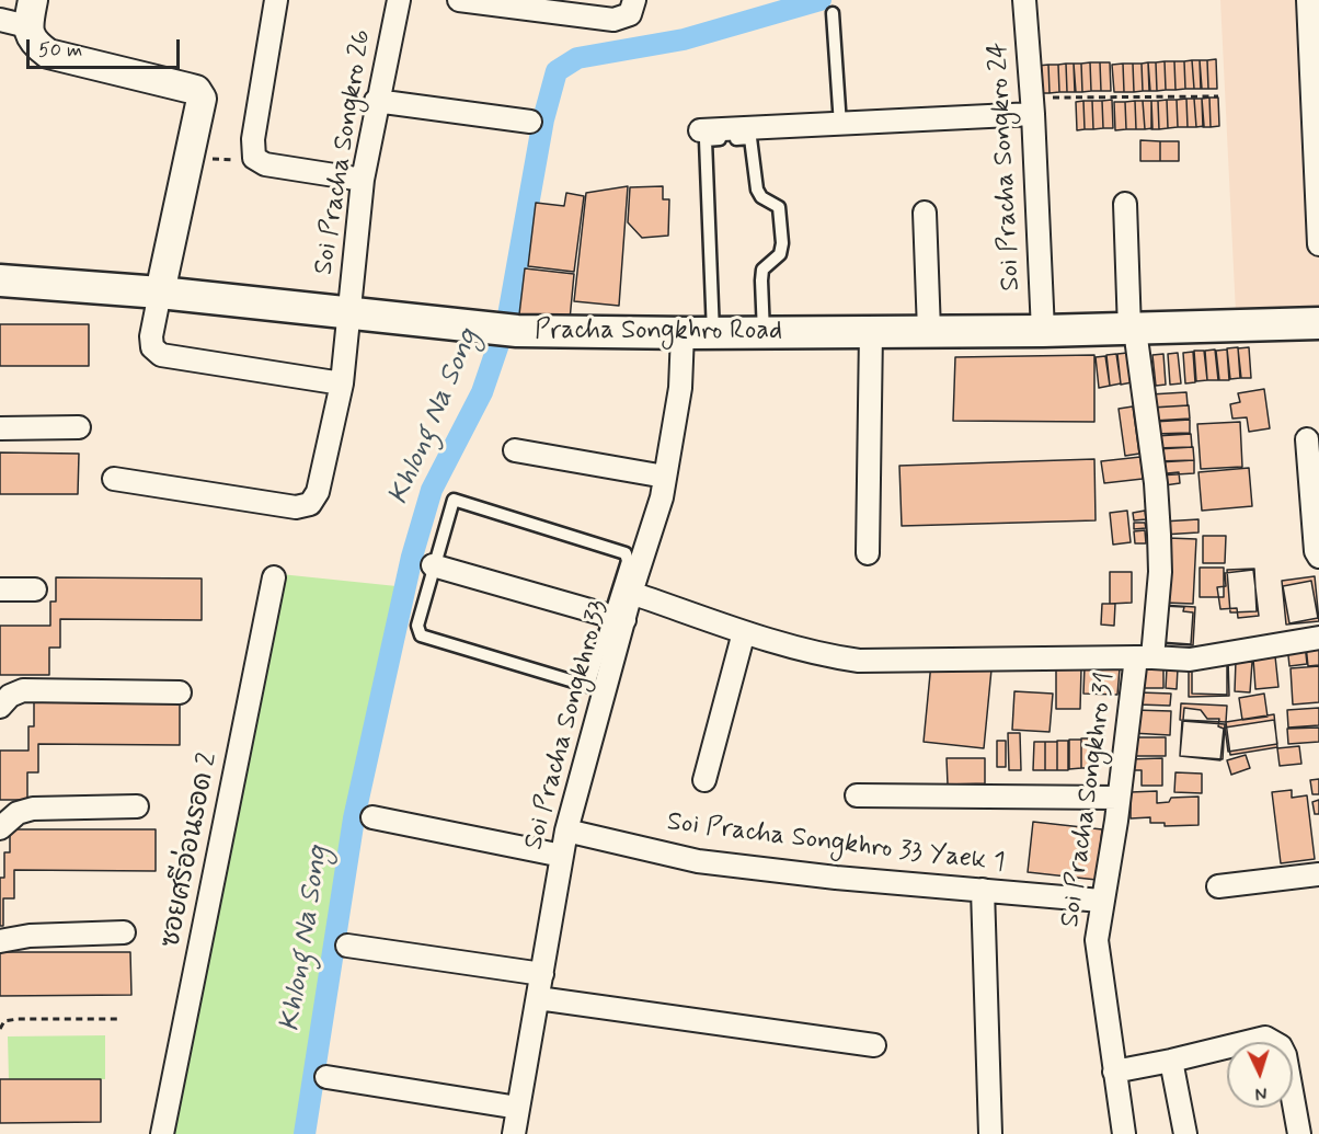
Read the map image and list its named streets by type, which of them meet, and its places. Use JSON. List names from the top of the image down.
{
  "streets": {
    "main road": ["Pracha Songkhro Road"],
    "street": [
      "Soi Pracha Songkro 26",
      "Soi Pracha Songkro 24",
      "Soi Pracha Songkhro 33",
      "Soi Pracha Songkhro 31",
      "Soi Pracha Songkhro 33 Yaek 1",
      "ซอยศรีอ่อนรอด 2"
    ]
  },
  "crossings": [
    ["Soi Pracha Songkro 26", "Pracha Songkhro Road"],
    ["Soi Pracha Songkro 24", "Pracha Songkhro Road"],
    ["Pracha Songkhro Road", "Soi Pracha Songkhro 33"],
    ["Pracha Songkhro Road", "Soi Pracha Songkhro 31"],
    ["Soi Pracha Songkhro 33", "Soi Pracha Songkhro 33 Yaek 1"],
    ["Soi Pracha Songkhro 31", "Soi Pracha Songkhro 33 Yaek 1"]
  ],
  "water": ["Khlong Na Song"],
  "scale_bar": "50 m",
  "north": "bottom"
}
